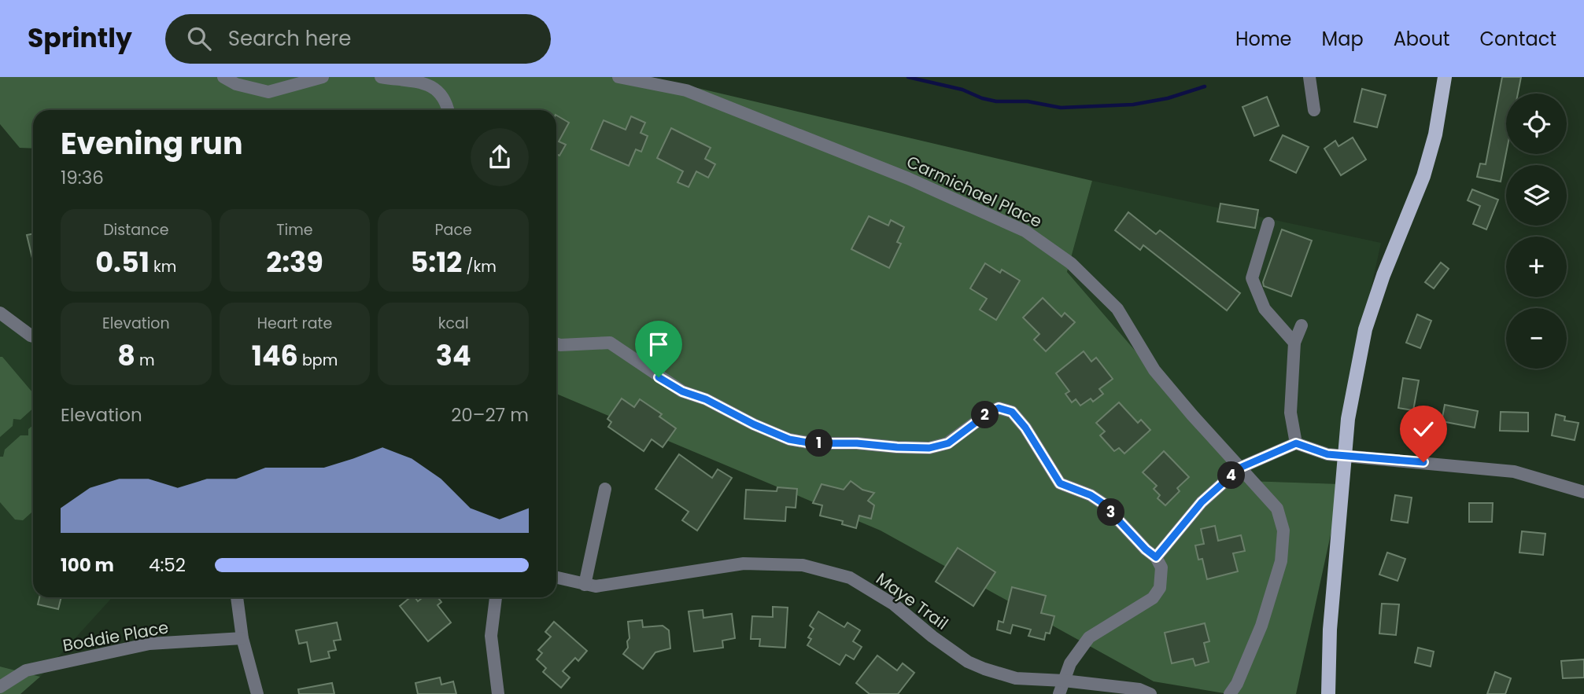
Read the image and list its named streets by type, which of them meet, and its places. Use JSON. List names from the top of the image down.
{
  "streets": {
    "street": ["Carmichael Place", "Maye Trail", "Boddie Place"]
  },
  "page": {
    "header": "Sprintly",
    "search": "Search here",
    "nav": [
      "Home",
      "Map",
      "About",
      "Contact"
    ],
    "map_buttons": ["+", "−"],
    "heading": ["Evening run", "19:36"],
    "stats": [
      ["Distance", "0.51 km"],
      ["Time", "2:39"],
      ["Pace", "5:12 /km"],
      ["Elevation", "8 m"],
      ["Heart rate", "146 bpm"],
      ["kcal", "34"]
    ],
    "chart": ["Elevation", "20–27 m"],
    "pins": [
      "2",
      "1",
      "4",
      "3"
    ],
    "list": [
      {
        "name": "100 m",
        "note": "4:52"
      }
    ]
  }
}
